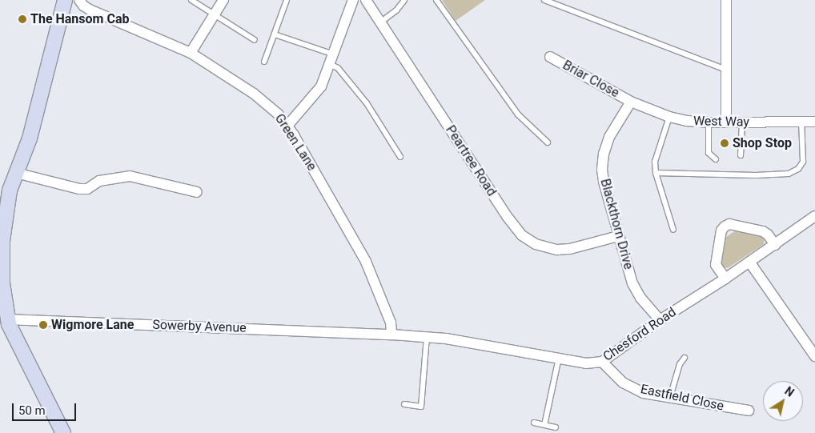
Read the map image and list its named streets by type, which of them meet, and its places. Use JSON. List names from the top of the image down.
{
  "streets": {
    "street": [
      "Briar Close",
      "West Way",
      "Green Lane",
      "Peartree Road",
      "Blackthorn Drive",
      "Sowerby Avenue",
      "Chesford Road",
      "Eastfield Close"
    ]
  },
  "crossings": [
    ["Briar Close", "West Way"],
    ["Briar Close", "Blackthorn Drive"],
    ["West Way", "Blackthorn Drive"],
    ["Green Lane", "Sowerby Avenue"],
    ["Green Lane", "Chesford Road"],
    ["Peartree Road", "Blackthorn Drive"],
    ["Blackthorn Drive", "Chesford Road"],
    ["Sowerby Avenue", "Chesford Road"],
    ["Chesford Road", "Eastfield Close"]
  ],
  "places": ["The Hansom Cab", "Shop Stop", "Wigmore Lane"],
  "scale_bar": "50 m",
  "north": "top right"
}
